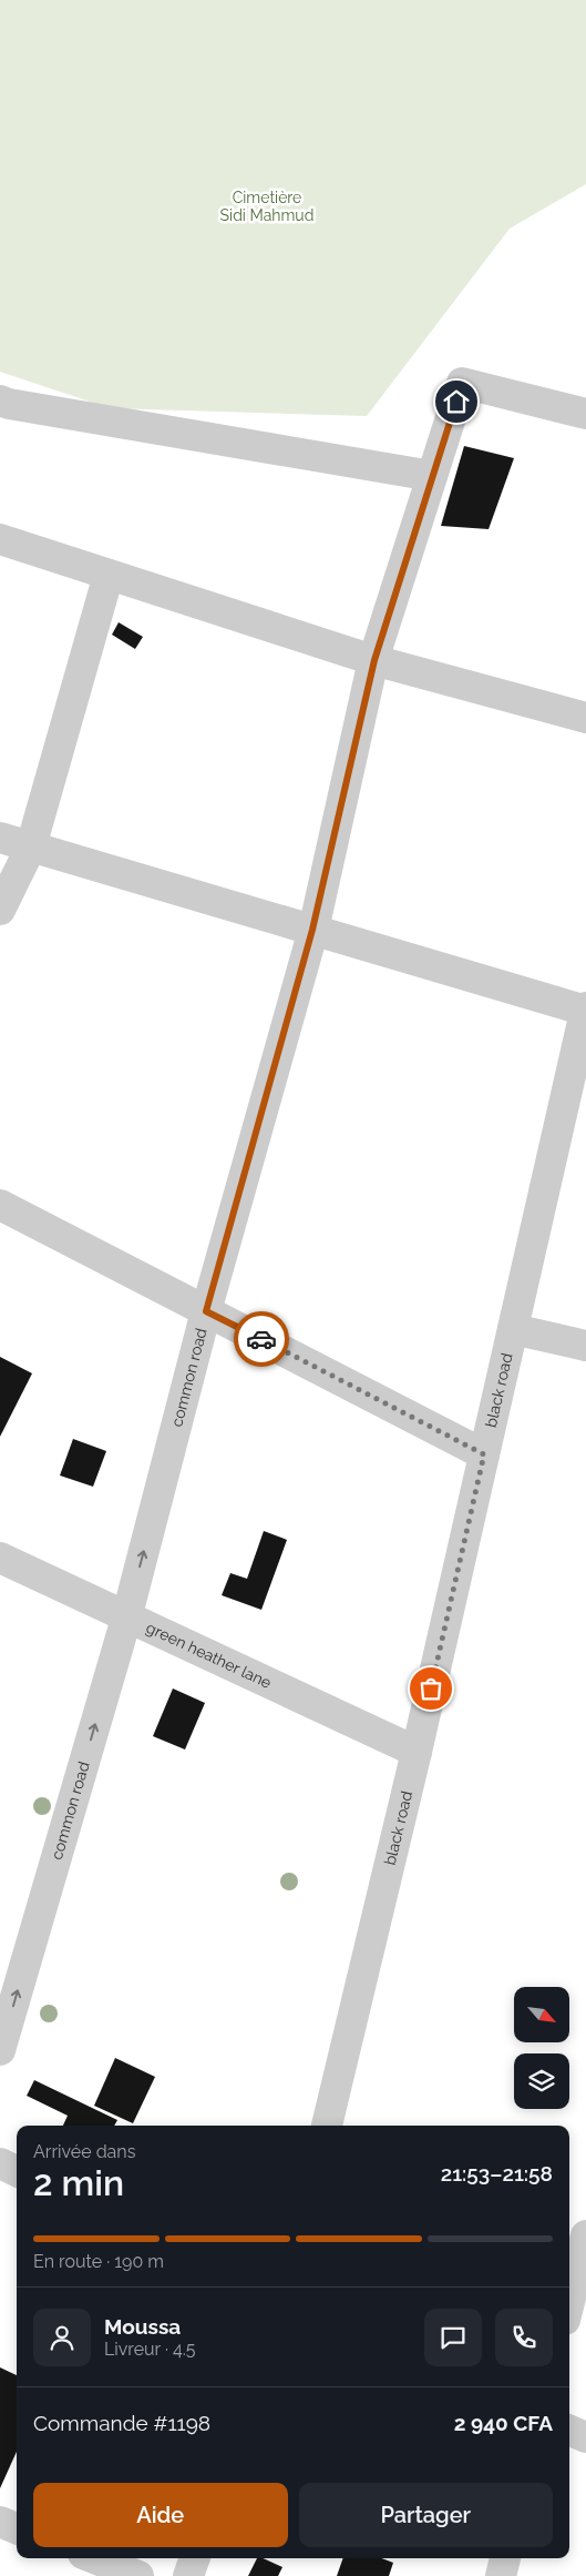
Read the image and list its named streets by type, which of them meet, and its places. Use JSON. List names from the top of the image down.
{
  "streets": {
    "street": ["common road", "black road", "green heather lane"]
  },
  "crossings": [
    ["common road", "green heather lane"],
    ["black road", "green heather lane"]
  ],
  "one_way": ["common road"],
  "parks": ["Cimetière Sidi Mahmud"],
  "north": "bottom right",
  "page": {
    "heading": ["2 min", "Arrivée dans", "21:53–21:58"],
    "panel": [
      "Moussa",
      "Livreur · 4.5",
      "Commande #1198",
      "2 940 CFA"
    ],
    "bar": "En route · 190 m",
    "buttons": ["Aide", "Partager"]
  }
}
